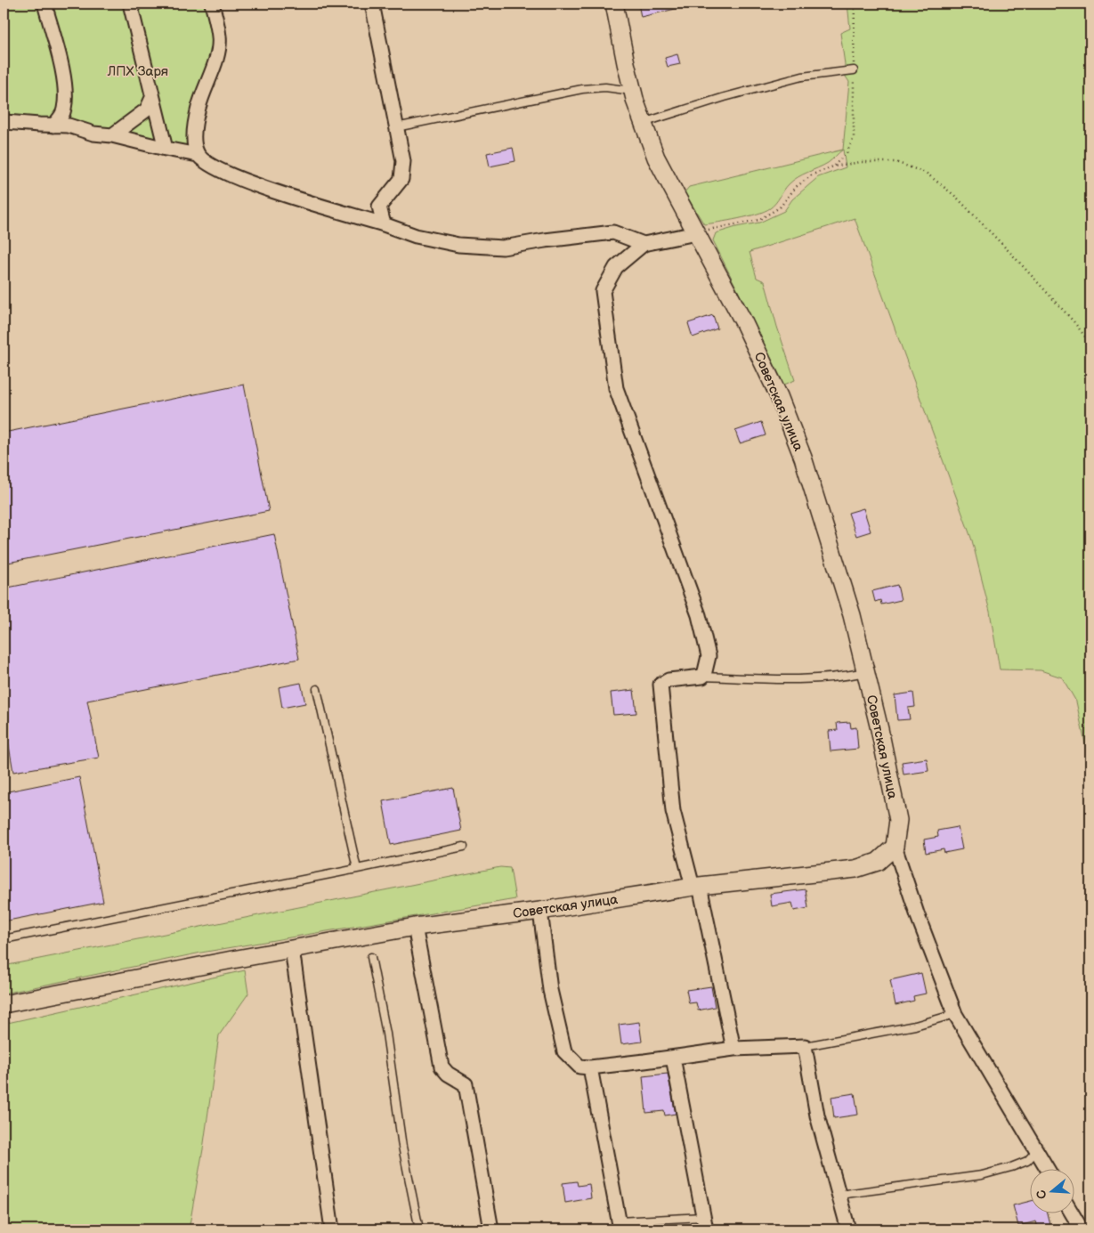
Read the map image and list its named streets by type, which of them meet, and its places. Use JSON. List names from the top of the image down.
{
  "streets": {
    "street": ["Советская улица"]
  },
  "parks": ["ЛПХ Заря"],
  "north": "left"
}
